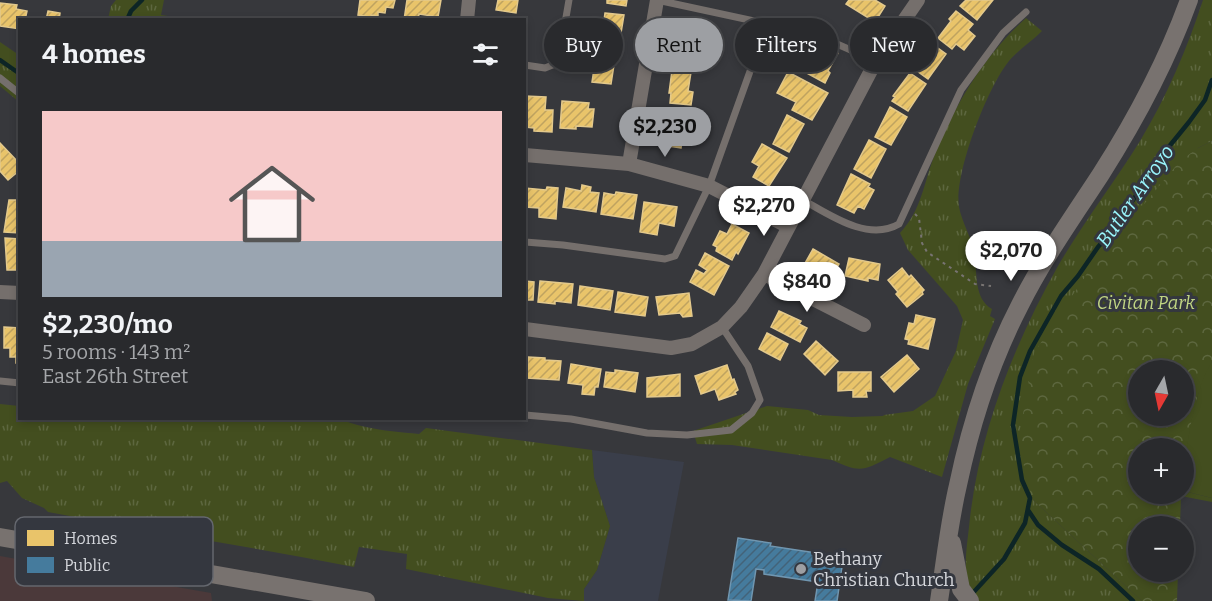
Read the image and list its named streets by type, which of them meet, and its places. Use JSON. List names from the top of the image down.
{
  "water": ["Butler Arroyo"],
  "parks": ["Civitan Park"],
  "places": ["Bethany Christian Church"],
  "legend": ["Homes", "Public"],
  "north": "bottom",
  "page": {
    "chip": [
      "Buy",
      "Rent",
      "Filters",
      "New"
    ],
    "heading": "4 homes",
    "list": [
      {
        "name": "$2,230/mo",
        "note": "5 rooms · 143 m² · East 26th Street"
      }
    ],
    "price": [
      "$2,230",
      "$2,270",
      "$2,070",
      "$840"
    ],
    "map_buttons": ["+", "−"]
  }
}
